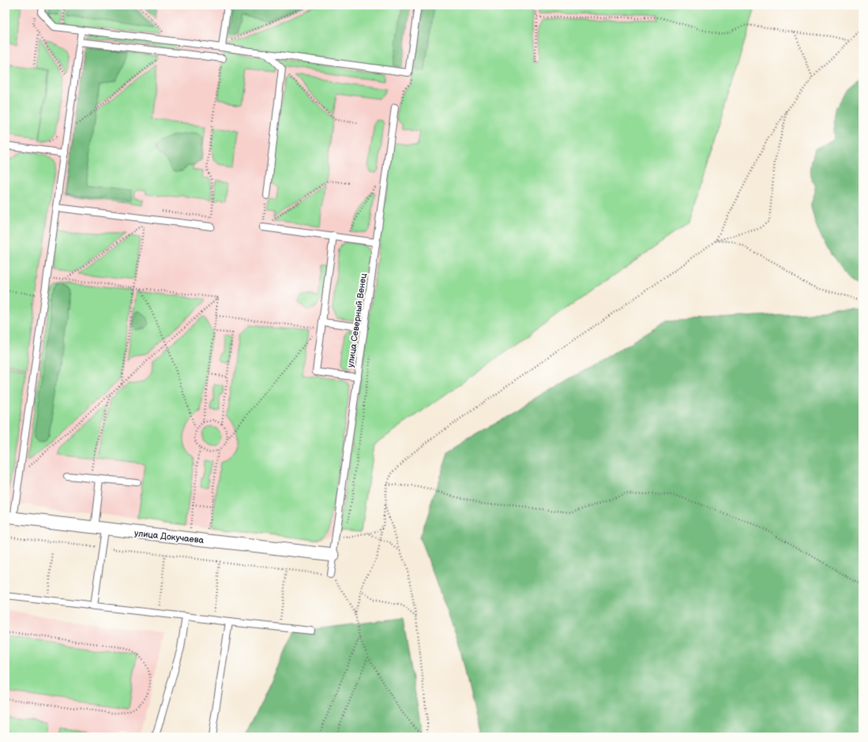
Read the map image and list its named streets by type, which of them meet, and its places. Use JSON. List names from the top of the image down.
{
  "streets": {
    "street": ["улица Докучаева"],
    "lane": ["улица Северный Венец"]
  },
  "crossings": [
    ["улица Северный Венец", "улица Докучаева"]
  ]
}
